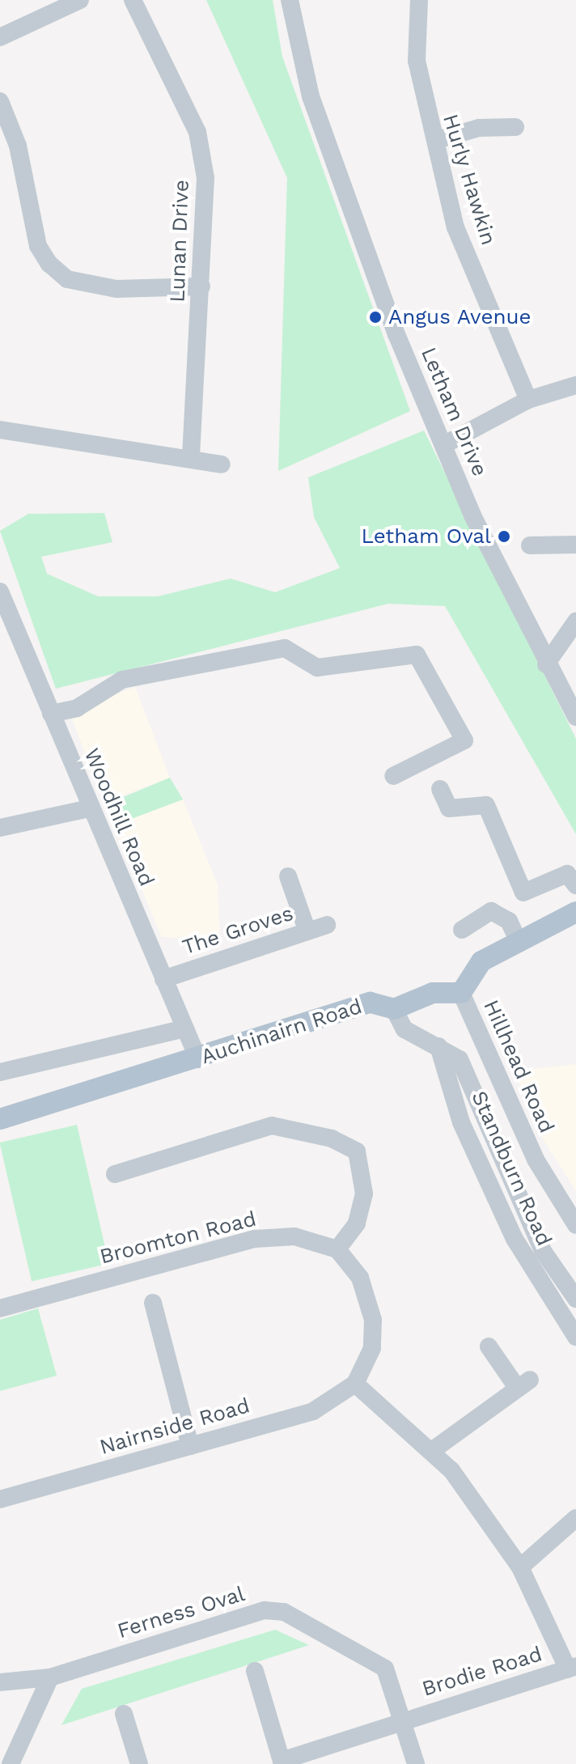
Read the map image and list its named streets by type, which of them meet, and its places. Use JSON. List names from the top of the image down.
{
  "streets": {
    "main road": ["Auchinairn Road"],
    "street": [
      "Hurly Hawkin",
      "Lunan Drive",
      "Letham Drive",
      "Woodhill Road",
      "The Groves",
      "Hillhead Road",
      "Standburn Road",
      "Broomton Road",
      "Nairnside Road",
      "Ferness Oval",
      "Brodie Road"
    ]
  },
  "crossings": [
    ["Woodhill Road", "The Groves"],
    ["Woodhill Road", "Auchinairn Road"],
    ["Auchinairn Road", "Hillhead Road"],
    ["Auchinairn Road", "Standburn Road"],
    ["Ferness Oval", "Brodie Road"]
  ],
  "places": ["Angus Avenue", "Letham Oval"]
}
